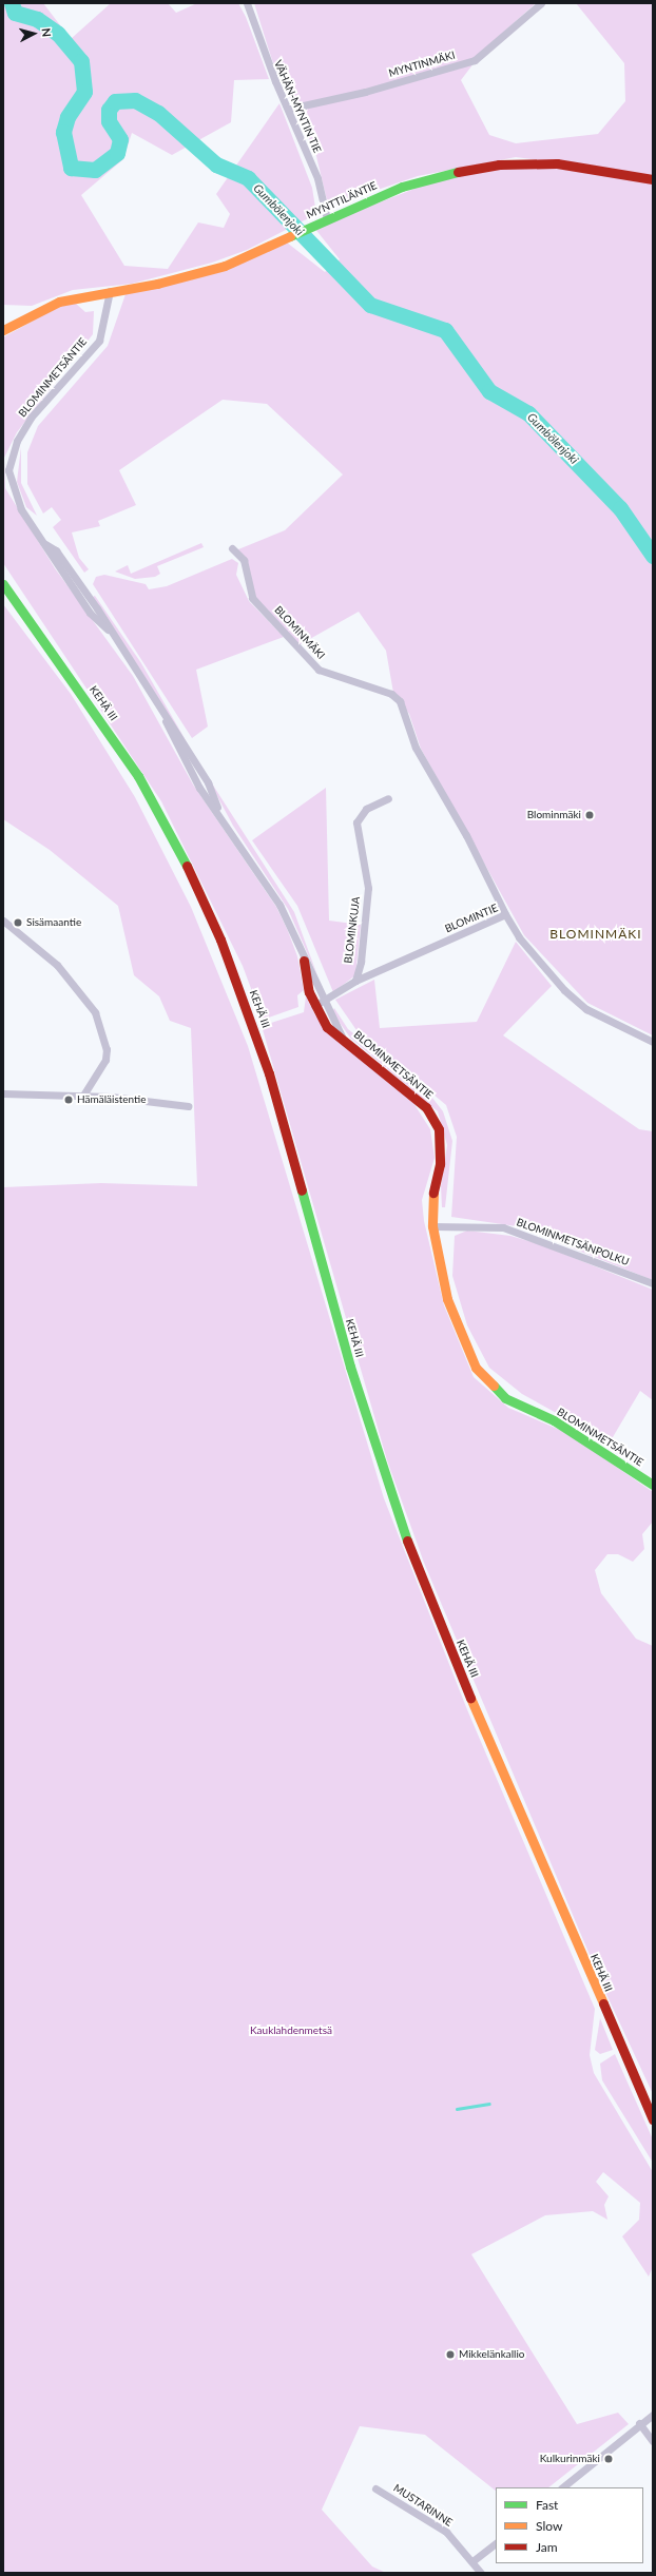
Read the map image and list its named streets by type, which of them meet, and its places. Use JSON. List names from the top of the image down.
{
  "streets": {
    "main road": ["MYNTTILÄNTIE", "BLOMINMETSÄNTIE", "KEHÄ III"],
    "street": [
      "MYNTINMÄKI",
      "VÄHÄN-MYNTIN TIE",
      "BLOMINMÄKI",
      "BLOMINTIE",
      "BLOMINKUJA",
      "BLOMINMETSÄNPOLKU",
      "MUSTARINNE"
    ]
  },
  "crossings": [
    ["MYNTINMÄKI", "VÄHÄN-MYNTIN TIE"],
    ["VÄHÄN-MYNTIN TIE", "MYNTTILÄNTIE"],
    ["MYNTTILÄNTIE", "BLOMINMETSÄNTIE"],
    ["BLOMINMETSÄNTIE", "BLOMINTIE"],
    ["BLOMINMETSÄNTIE", "BLOMINMETSÄNPOLKU"],
    ["BLOMINMÄKI", "BLOMINTIE"],
    ["BLOMINTIE", "BLOMINKUJA"]
  ],
  "districts": ["BLOMINMÄKI"],
  "water": ["Gumbölenjoki"],
  "parks": ["Kauklahdenmetsä"],
  "places": [
    "Blominmäki",
    "Sisämaantie",
    "Hämäläistentie",
    "Mikkelänkallio",
    "Kulkurinmäki"
  ],
  "legend": ["Fast", "Slow", "Jam"],
  "north": "right"
}
